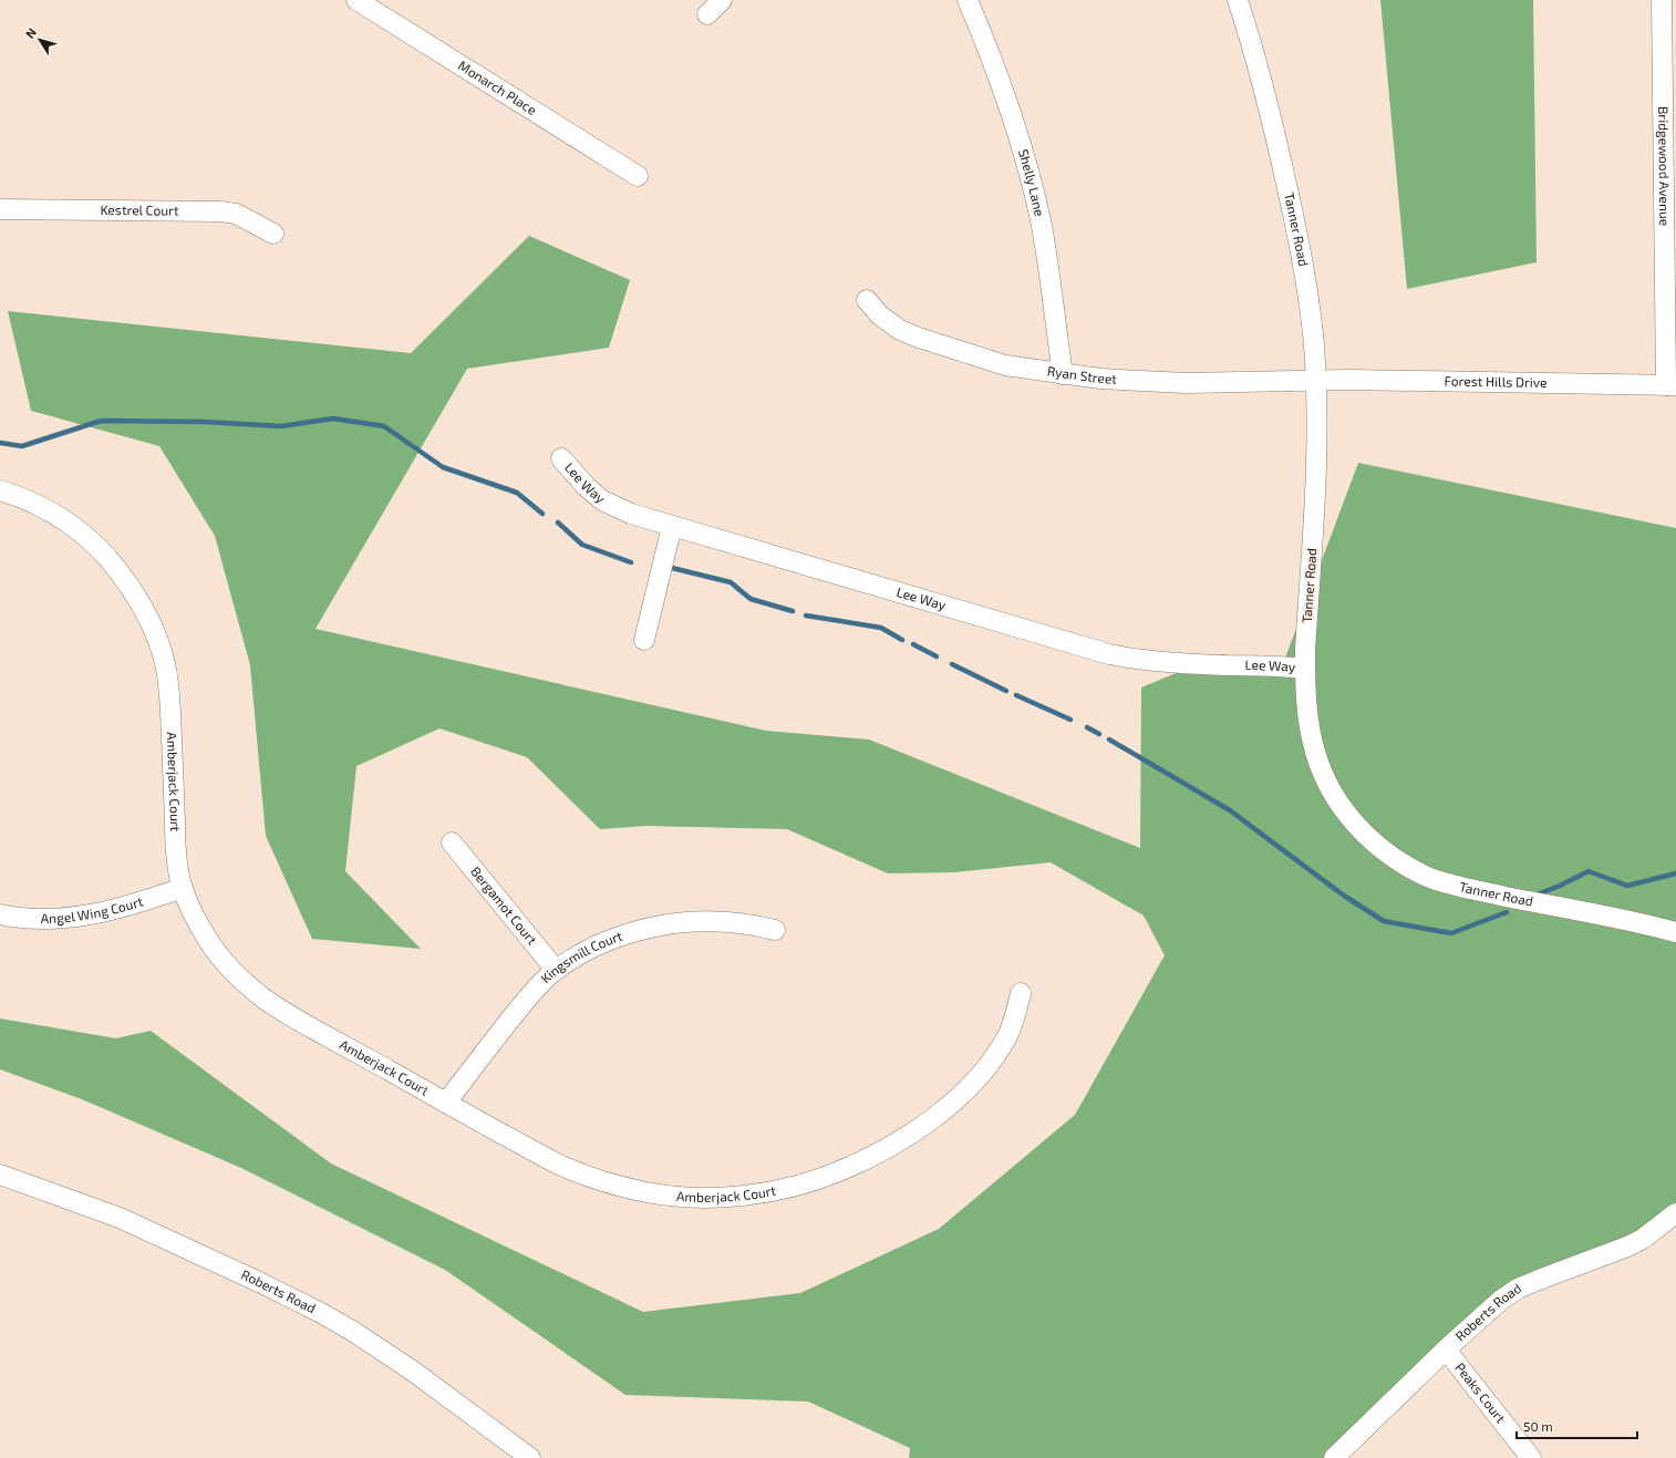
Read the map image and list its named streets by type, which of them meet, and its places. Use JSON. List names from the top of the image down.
{
  "streets": {
    "street": [
      "Monarch Place",
      "Bridgewood Avenue",
      "Shelly Lane",
      "Kestrel Court",
      "Tanner Road",
      "Ryan Street",
      "Forest Hills Drive",
      "Lee Way",
      "Amberjack Court",
      "Bergamot Court",
      "Angel Wing Court",
      "Kingsmill Court",
      "Roberts Road",
      "Peaks Court"
    ]
  },
  "crossings": [
    ["Bridgewood Avenue", "Forest Hills Drive"],
    ["Shelly Lane", "Ryan Street"],
    ["Tanner Road", "Ryan Street"],
    ["Tanner Road", "Forest Hills Drive"],
    ["Tanner Road", "Lee Way"],
    ["Ryan Street", "Forest Hills Drive"],
    ["Amberjack Court", "Angel Wing Court"],
    ["Amberjack Court", "Kingsmill Court"],
    ["Bergamot Court", "Kingsmill Court"],
    ["Roberts Road", "Peaks Court"]
  ],
  "scale_bar": "50 m",
  "north": "top left"
}
